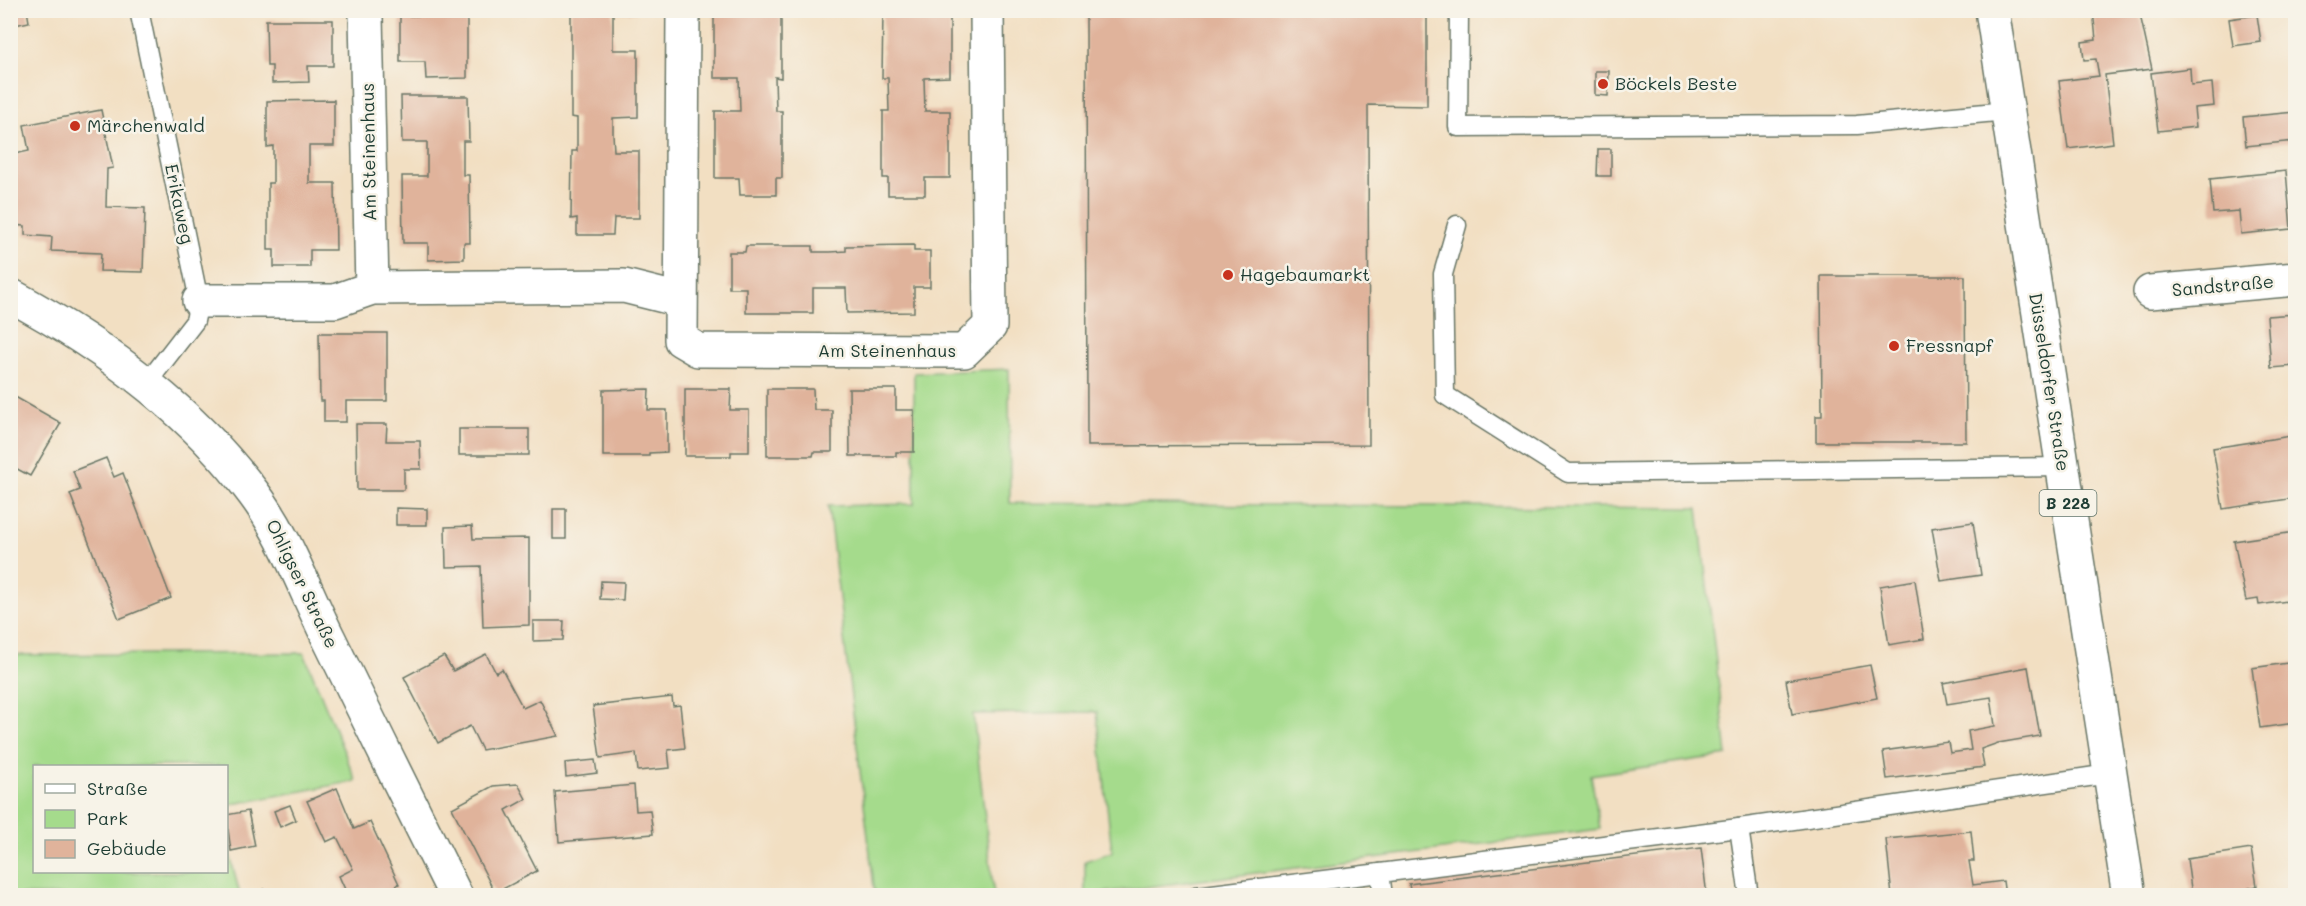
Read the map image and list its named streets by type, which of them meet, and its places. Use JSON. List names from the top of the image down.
{
  "streets": {
    "street": [
      "Am Steinenhaus",
      "Sandstraße",
      "Düsseldorfer Straße",
      "B 228",
      "Ohligser Straße"
    ],
    "lane": ["Erikaweg"]
  },
  "places": [
    "Böckels Beste",
    "Märchenwald",
    "Hagebaumarkt",
    "Fressnapf"
  ],
  "legend": ["Straße", "Park", "Gebäude"]
}
